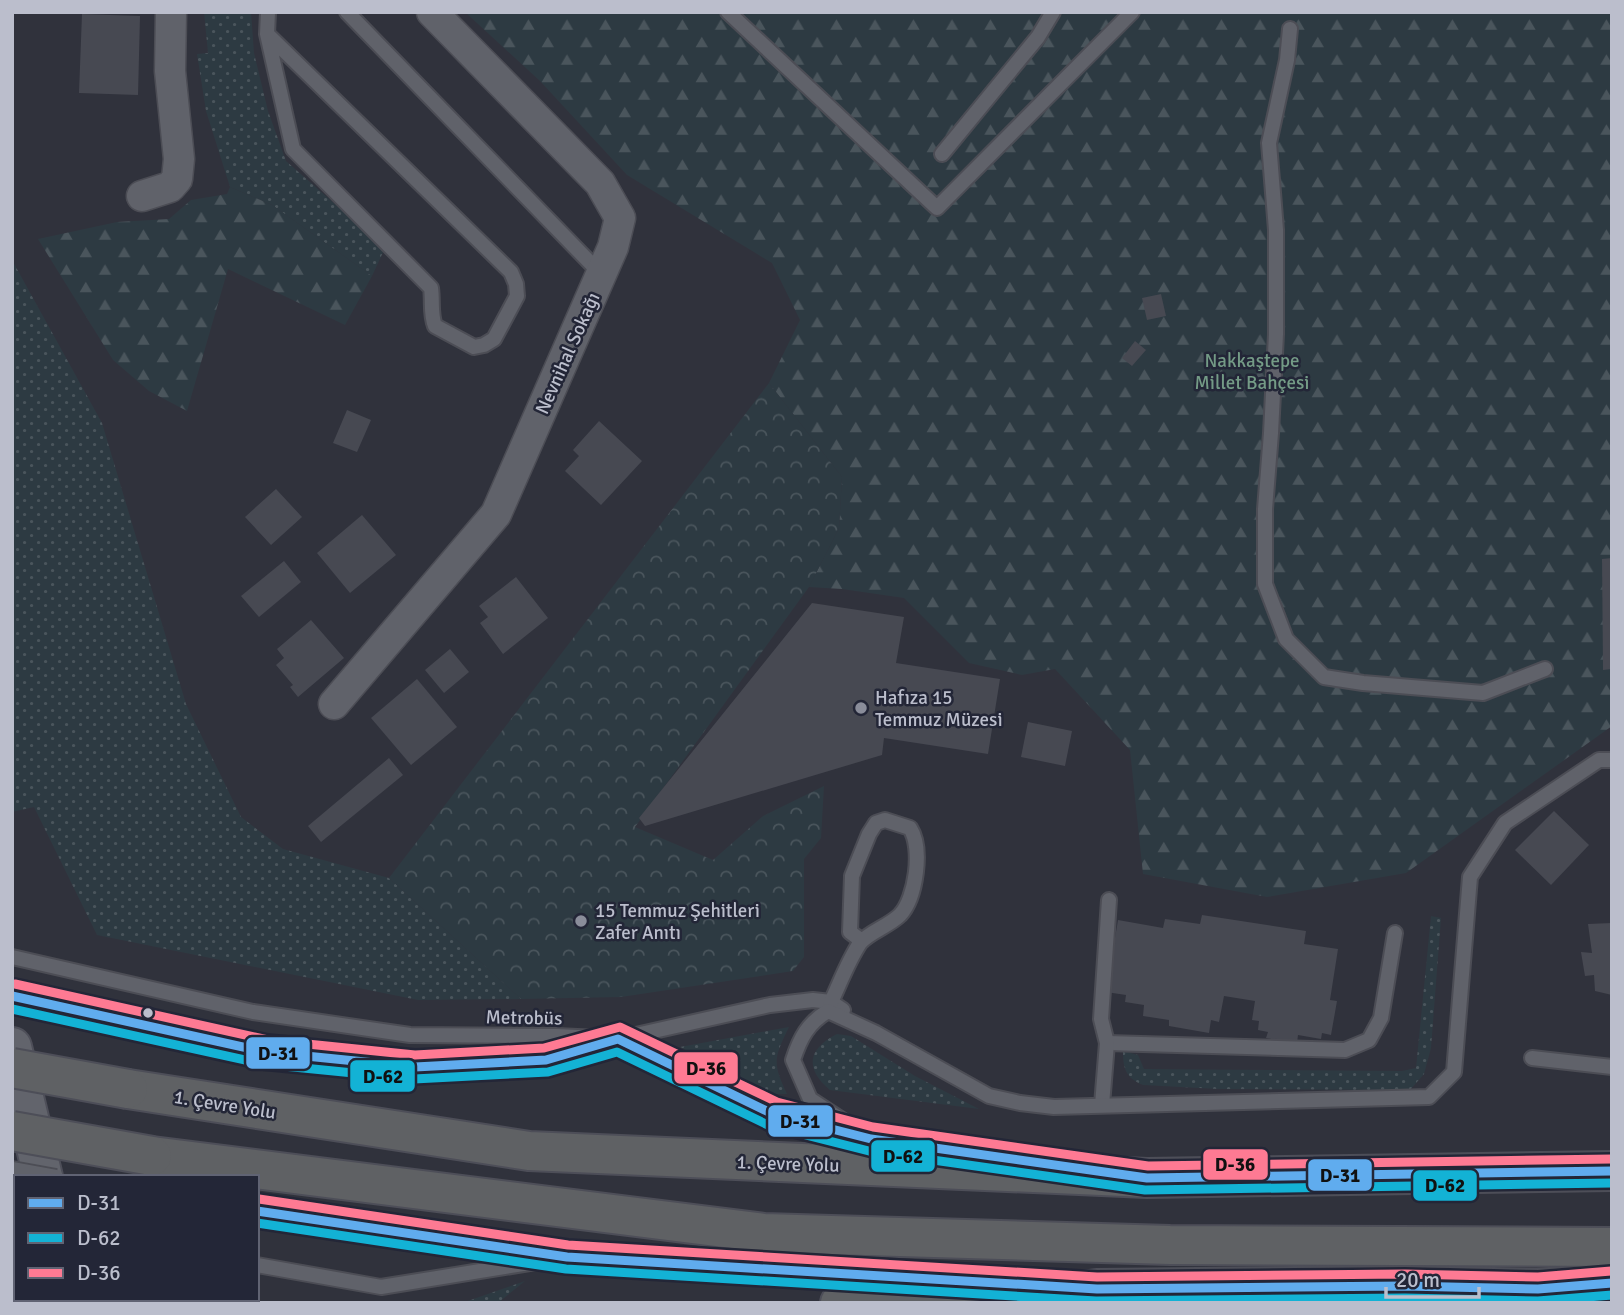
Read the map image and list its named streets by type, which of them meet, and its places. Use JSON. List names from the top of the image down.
{
  "streets": {
    "highway": ["1. Çevre Yolu"],
    "street": ["Nevnihal Sokağı"],
    "lane": ["Metrobüs"]
  },
  "crossings": [
    ["Metrobüs", "1. Çevre Yolu"]
  ],
  "parks": ["Nakkaştepe Millet Bahçesi"],
  "places": ["Hafıza 15 Temmuz Müzesi", "15 Temmuz Şehitleri Zafer Anıtı"],
  "lines": ["transit line D-36", "transit line D-31", "transit line D-62"],
  "legend": ["D-31", "D-62", "D-36"],
  "scale_bar": "20 m"
}
